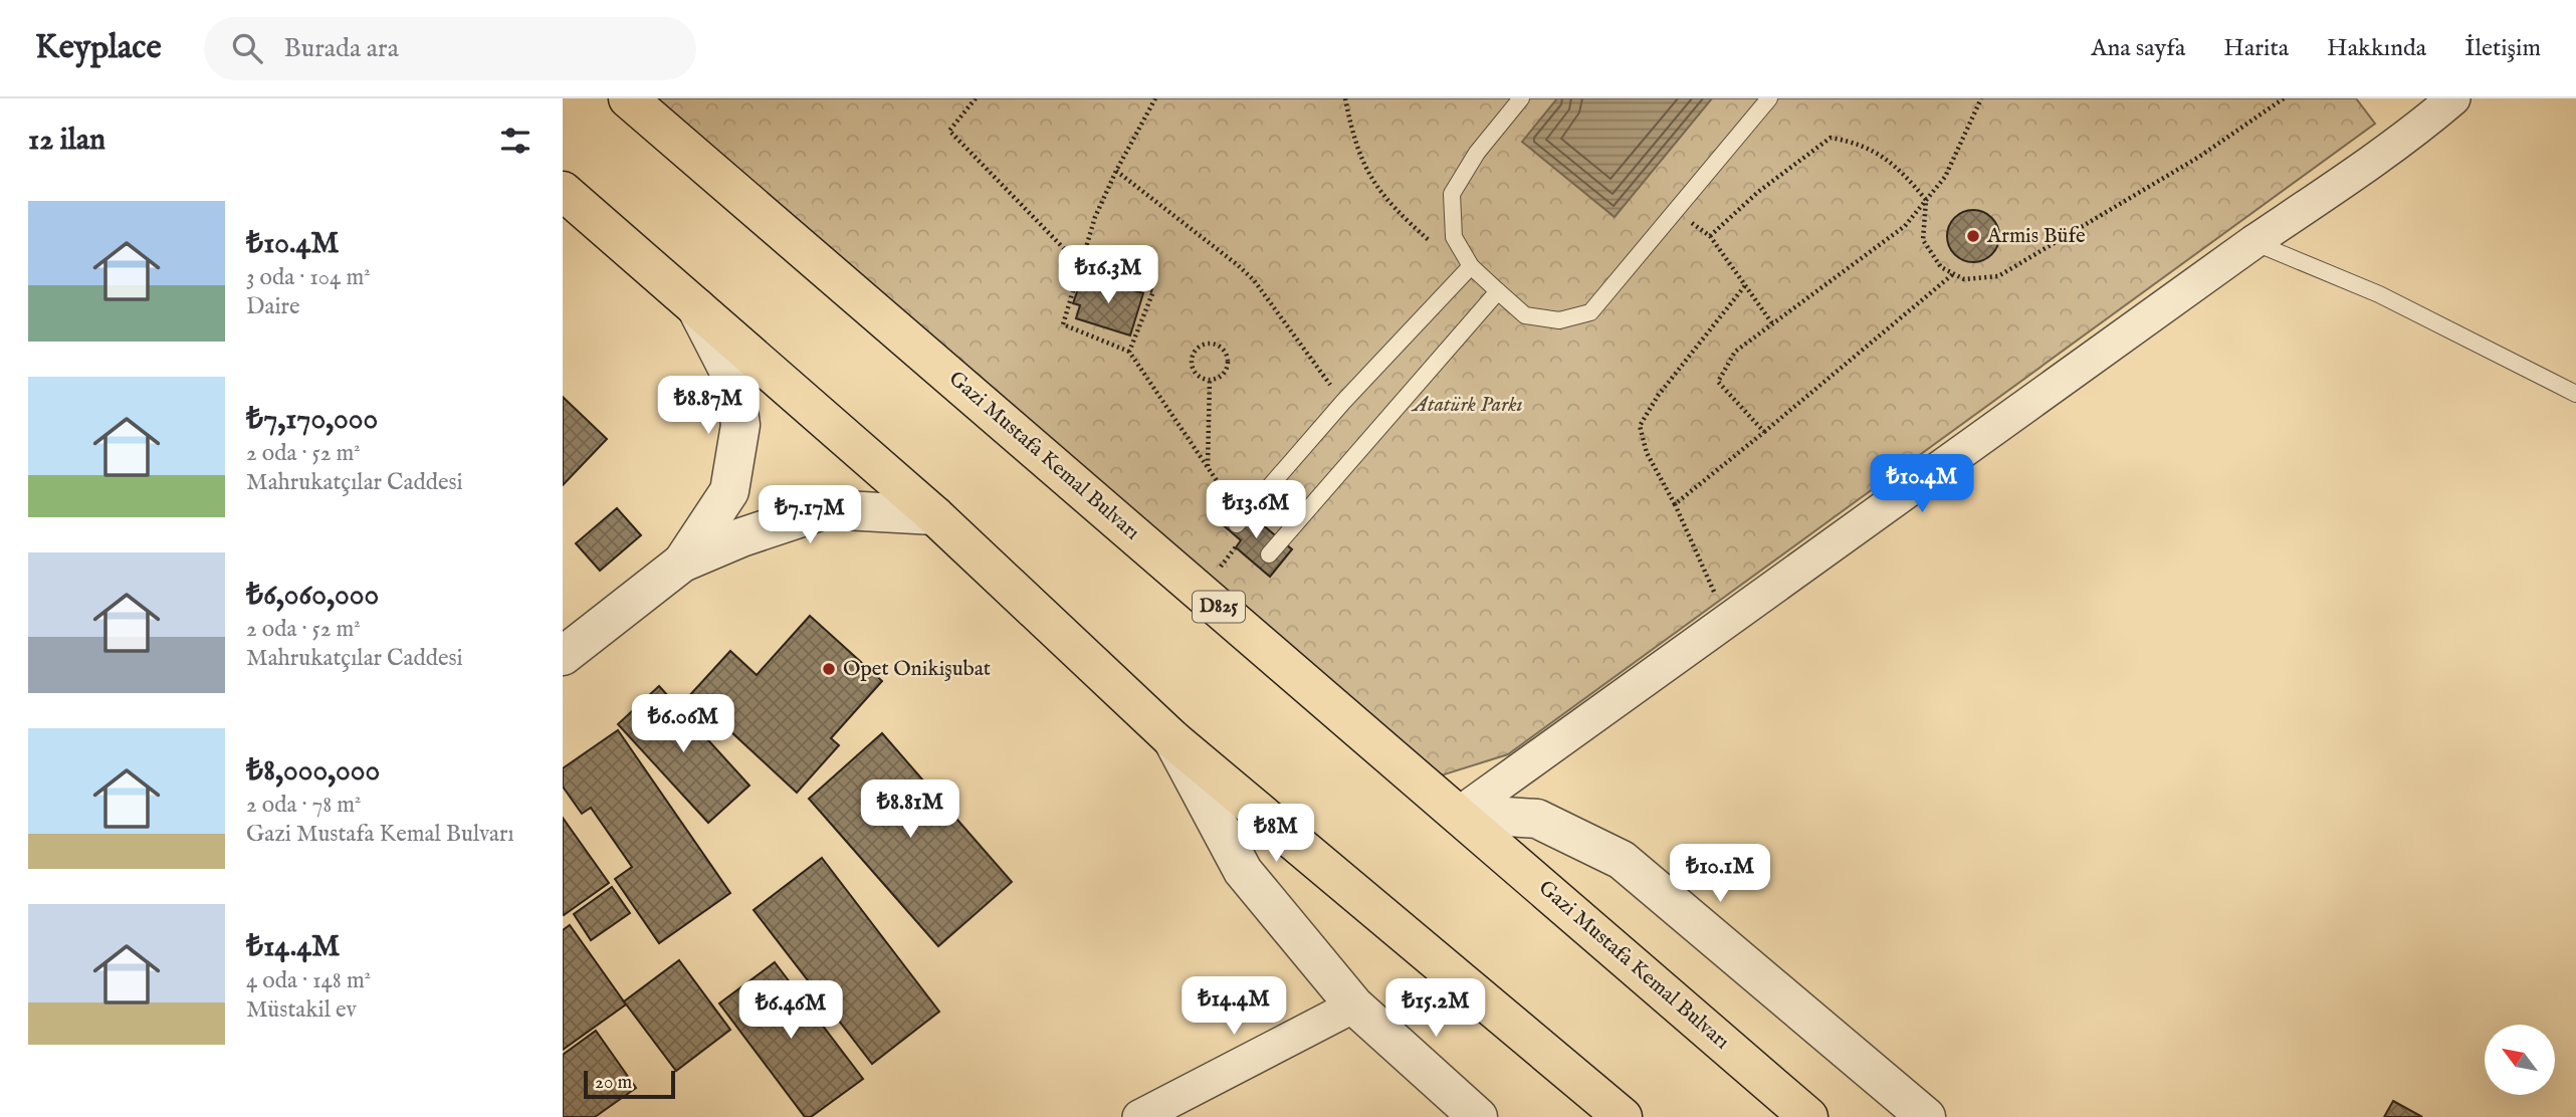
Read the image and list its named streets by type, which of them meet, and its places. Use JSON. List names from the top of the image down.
{
  "streets": {
    "highway": ["Gazi Mustafa Kemal Bulvarı", "D825"]
  },
  "parks": ["Atatürk Parkı"],
  "places": ["Armis Büfe", "Opet Onikişubat"],
  "scale_bar": "20 m",
  "north": "top left",
  "page": {
    "header": "Keyplace",
    "search": "Burada ara",
    "nav": [
      "Ana sayfa",
      "Harita",
      "Hakkında",
      "İletişim"
    ],
    "heading": "12 ilan",
    "list": [
      {
        "name": "₺10.4M",
        "note": "3 oda · 104 m² · Daire"
      },
      {
        "name": "₺7,170,000",
        "note": "2 oda · 52 m² · Mahrukatçılar Caddesi"
      },
      {
        "name": "₺6,060,000",
        "note": "2 oda · 52 m² · Mahrukatçılar Caddesi"
      },
      {
        "name": "₺8,000,000",
        "note": "2 oda · 78 m² · Gazi Mustafa Kemal Bulvarı"
      },
      {
        "name": "₺14.4M",
        "note": "4 oda · 148 m² · Müstakil ev"
      }
    ],
    "price": [
      "₺16.3M",
      "₺8.87M",
      "₺10.4M",
      "₺13.6M",
      "₺7.17M",
      "₺6.06M",
      "₺8.81M",
      "₺8M",
      "₺10.1M",
      "₺14.4M",
      "₺15.2M",
      "₺6.46M"
    ],
    "scale": "20 m"
  }
}
